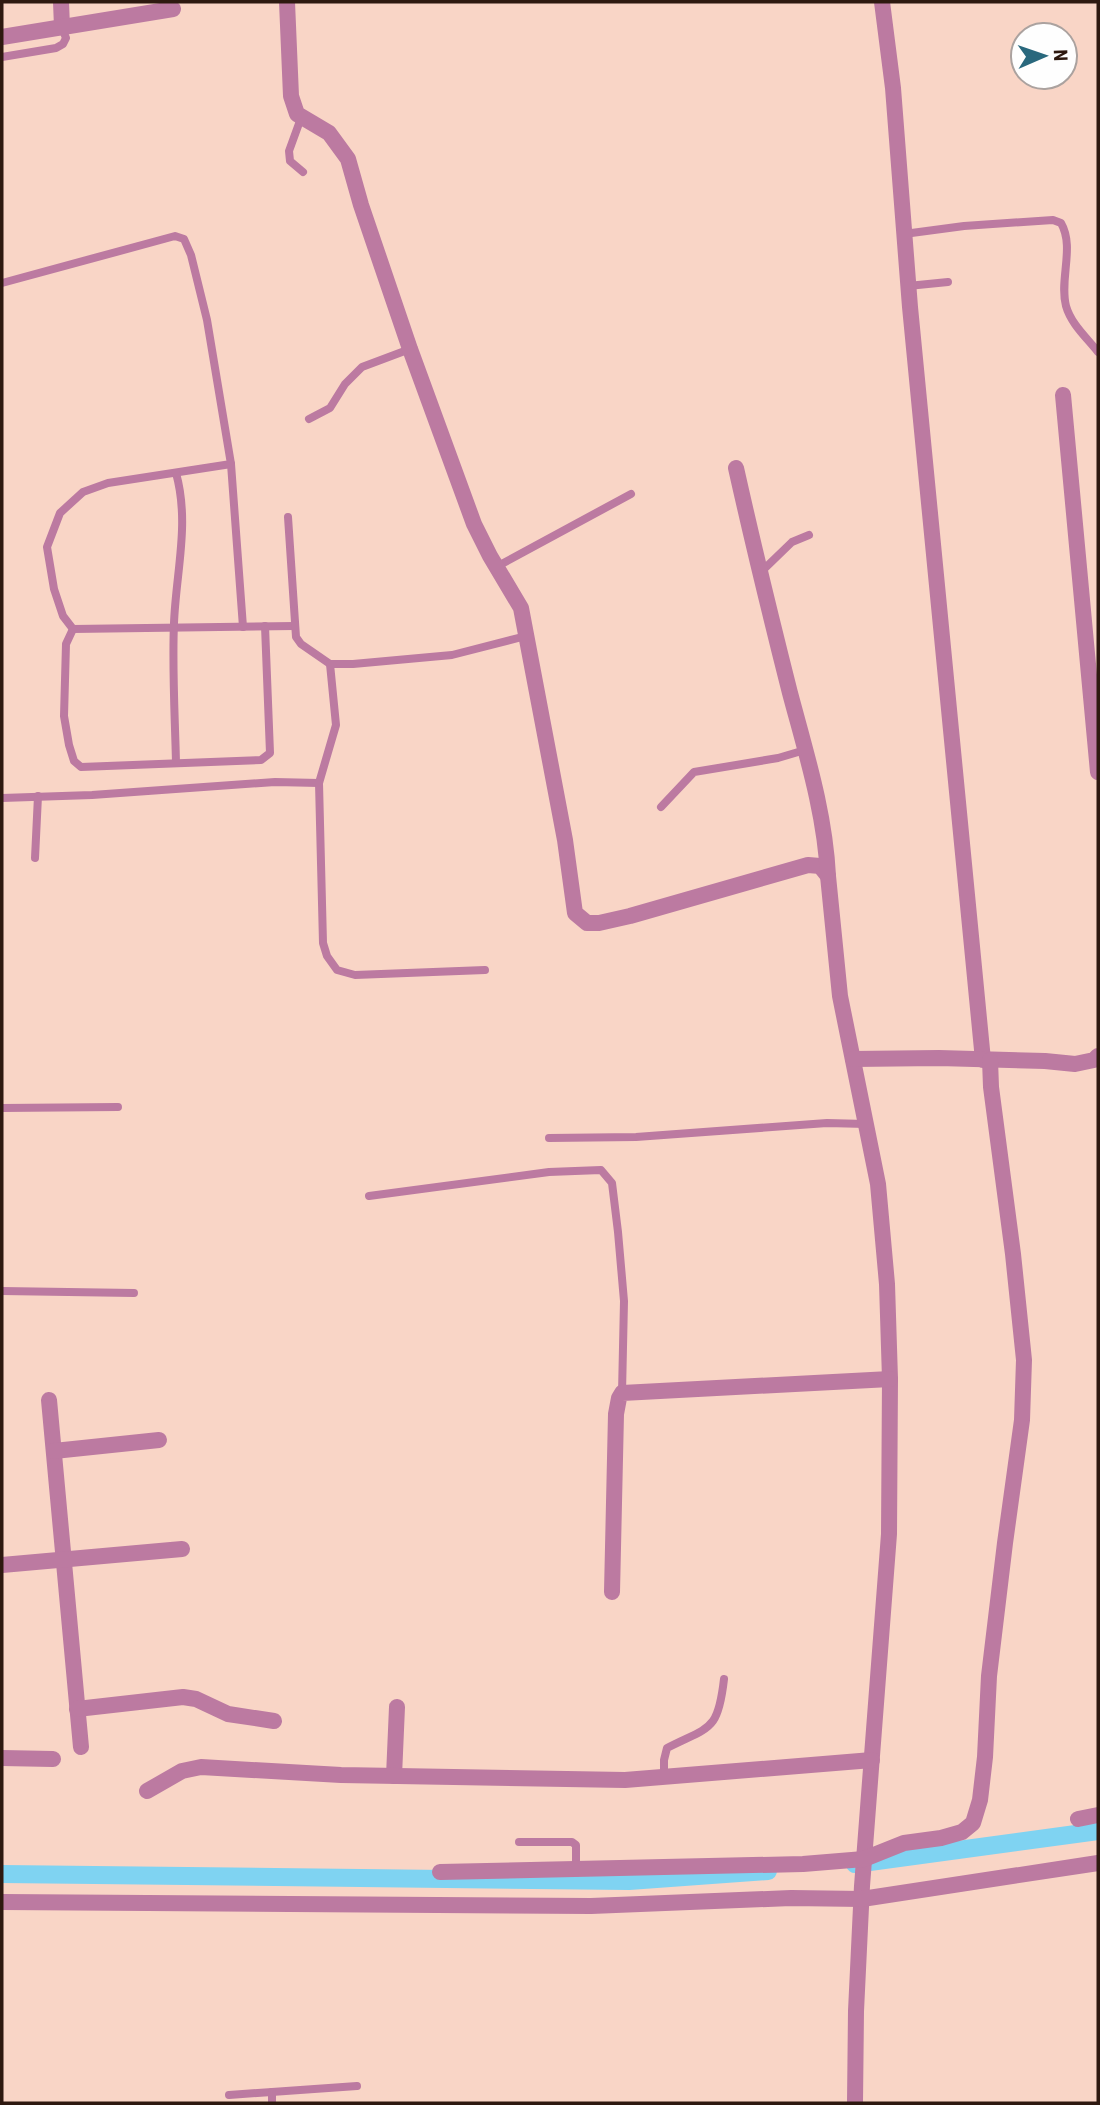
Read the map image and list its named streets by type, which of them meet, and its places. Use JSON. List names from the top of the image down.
{
  "north": "right"
}
